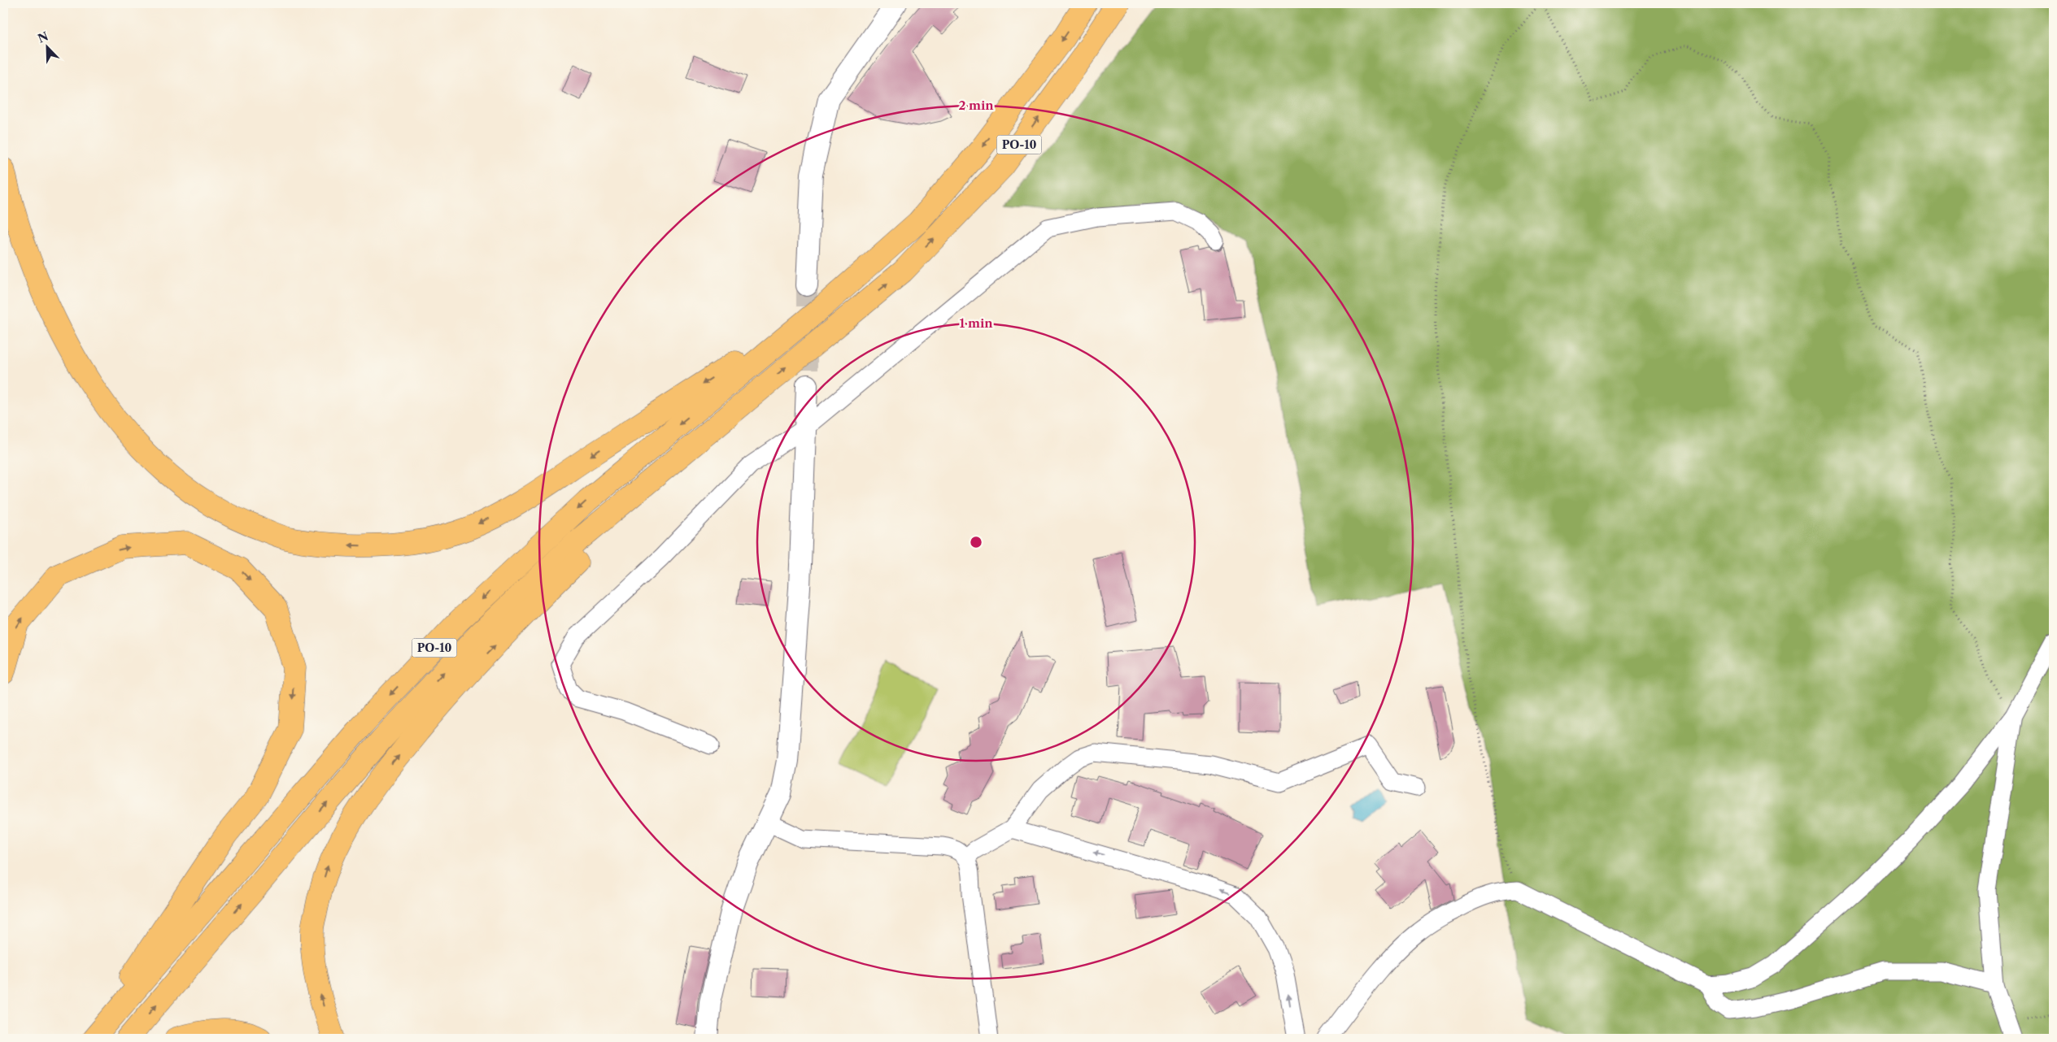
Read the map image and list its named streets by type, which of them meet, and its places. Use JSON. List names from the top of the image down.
{
  "streets": {
    "highway": ["PO-10"]
  },
  "north": "top left",
  "rings": ["2 min", "1 min"]
}
